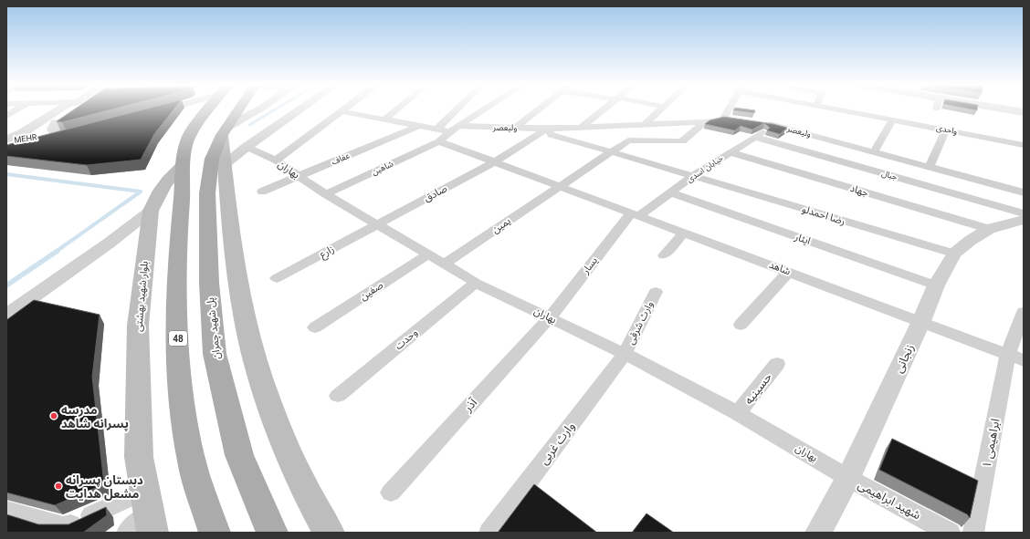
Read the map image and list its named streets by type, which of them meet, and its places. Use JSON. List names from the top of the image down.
{
  "streets": {
    "main road": ["بلوار شهید بهشتی", "پل شهید چمران", "48"],
    "street": [
      "ولیعصر",
      "واحدی",
      "MEHR",
      "عفاف",
      "شاهین",
      "خیابان اسدی",
      "بهاران",
      "جبال",
      "جهاد",
      "صادق",
      "رضا احمدلو",
      "یمین",
      "ایثار",
      "زارع",
      "یسار",
      "شاهد",
      "صفین",
      "وارث شرقی",
      "وحدت",
      "زنجانی",
      "حسینیه",
      "آذر",
      "وارث غربی",
      "ابراهیمی ۱",
      "شهید ابراهیمی"
    ]
  },
  "crossings": [
    ["ولیعصر", "عفاف"],
    ["ولیعصر", "شاهین"],
    ["ولیعصر", "خیابان اسدی"],
    ["ولیعصر", "صادق"],
    ["ولیعصر", "رضا احمدلو"],
    ["ولیعصر", "یمین"],
    ["عفاف", "بهاران"],
    ["شاهین", "بهاران"],
    ["شاهین", "شاهد"],
    ["خیابان اسدی", "جبال"],
    ["خیابان اسدی", "جهاد"],
    ["خیابان اسدی", "رضا احمدلو"],
    ["خیابان اسدی", "ایثار"],
    ["خیابان اسدی", "یسار"],
    ["خیابان اسدی", "شاهد"],
    ["بهاران", "صادق"],
    ["بهاران", "یمین"],
    ["بهاران", "زارع"],
    ["بهاران", "یسار"],
    ["بهاران", "صفین"],
    ["بهاران", "وارث شرقی"],
    ["بهاران", "وحدت"],
    ["بهاران", "زنجانی"],
    ["بهاران", "حسینیه"],
    ["بهاران", "آذر"],
    ["بهاران", "وارث غربی"],
    ["بهاران", "شهید ابراهیمی"],
    ["جهاد", "زنجانی"],
    ["صادق", "رضا احمدلو"],
    ["صادق", "زارع"],
    ["صادق", "شاهد"],
    ["رضا احمدلو", "یمین"],
    ["رضا احمدلو", "زنجانی"],
    ["یمین", "شاهد"],
    ["ایثار", "زنجانی"],
    ["یسار", "شاهد"],
    ["یسار", "آذر"],
    ["شاهد", "زنجانی"],
    ["شاهد", "ابراهیمی ۱"],
    ["بلوار شهید بهشتی", "48"],
    ["وارث شرقی", "وارث غربی"],
    ["زنجانی", "شهید ابراهیمی"]
  ],
  "places": ["مدرسه پسرانه شاهد", "دبستان پسرانه مشعل هدایت"]
}
